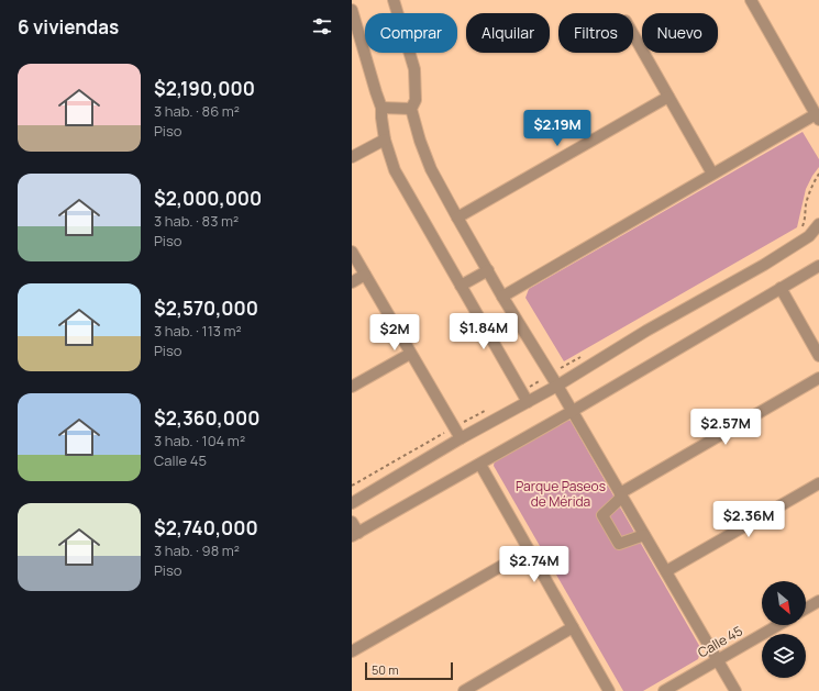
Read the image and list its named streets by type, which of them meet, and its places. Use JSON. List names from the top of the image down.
{
  "streets": {
    "street": ["Calle 45"]
  },
  "parks": ["Parque Paseos de Mérida"],
  "scale_bar": "50 m",
  "north": "bottom right",
  "page": {
    "heading": "6 viviendas",
    "chip": [
      "Comprar",
      "Alquilar",
      "Filtros",
      "Nuevo"
    ],
    "list": [
      {
        "name": "$2,190,000",
        "note": "3 hab. · 86 m² · Piso"
      },
      {
        "name": "$2,000,000",
        "note": "3 hab. · 83 m² · Piso"
      },
      {
        "name": "$2,570,000",
        "note": "3 hab. · 113 m² · Piso"
      },
      {
        "name": "$2,360,000",
        "note": "3 hab. · 104 m² · Calle 45"
      },
      {
        "name": "$2,740,000",
        "note": "3 hab. · 98 m² · Piso"
      }
    ],
    "price": [
      "$2.19M",
      "$1.84M",
      "$2M",
      "$2.57M",
      "$2.36M",
      "$2.74M"
    ],
    "scale": "50 m"
  }
}
